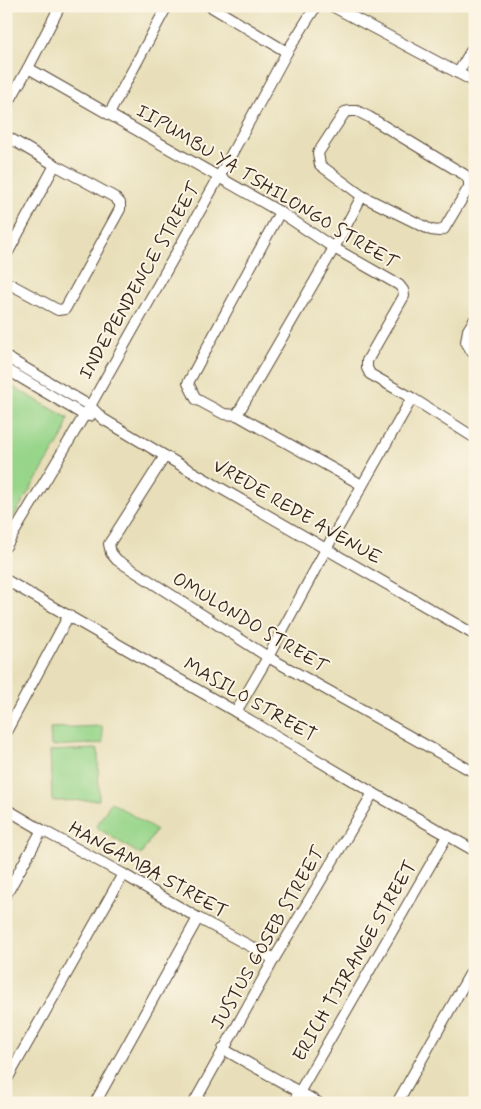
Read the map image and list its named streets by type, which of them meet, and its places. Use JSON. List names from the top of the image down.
{
  "streets": {
    "street": [
      "IIPUMBU YA TSHILONGO STREET",
      "INDEPENDENCE STREET",
      "VREDE REDE AVENUE",
      "OMULONDO STREET",
      "MASILO STREET",
      "HANGAMBA STREET",
      "JUSTUS GOSEB STREET",
      "ERICH TJIRANGE STREET"
    ]
  },
  "crossings": [
    ["IIPUMBU YA TSHILONGO STREET", "INDEPENDENCE STREET"],
    ["INDEPENDENCE STREET", "VREDE REDE AVENUE"],
    ["VREDE REDE AVENUE", "OMULONDO STREET"],
    ["MASILO STREET", "JUSTUS GOSEB STREET"],
    ["MASILO STREET", "ERICH TJIRANGE STREET"],
    ["HANGAMBA STREET", "JUSTUS GOSEB STREET"]
  ]
}
